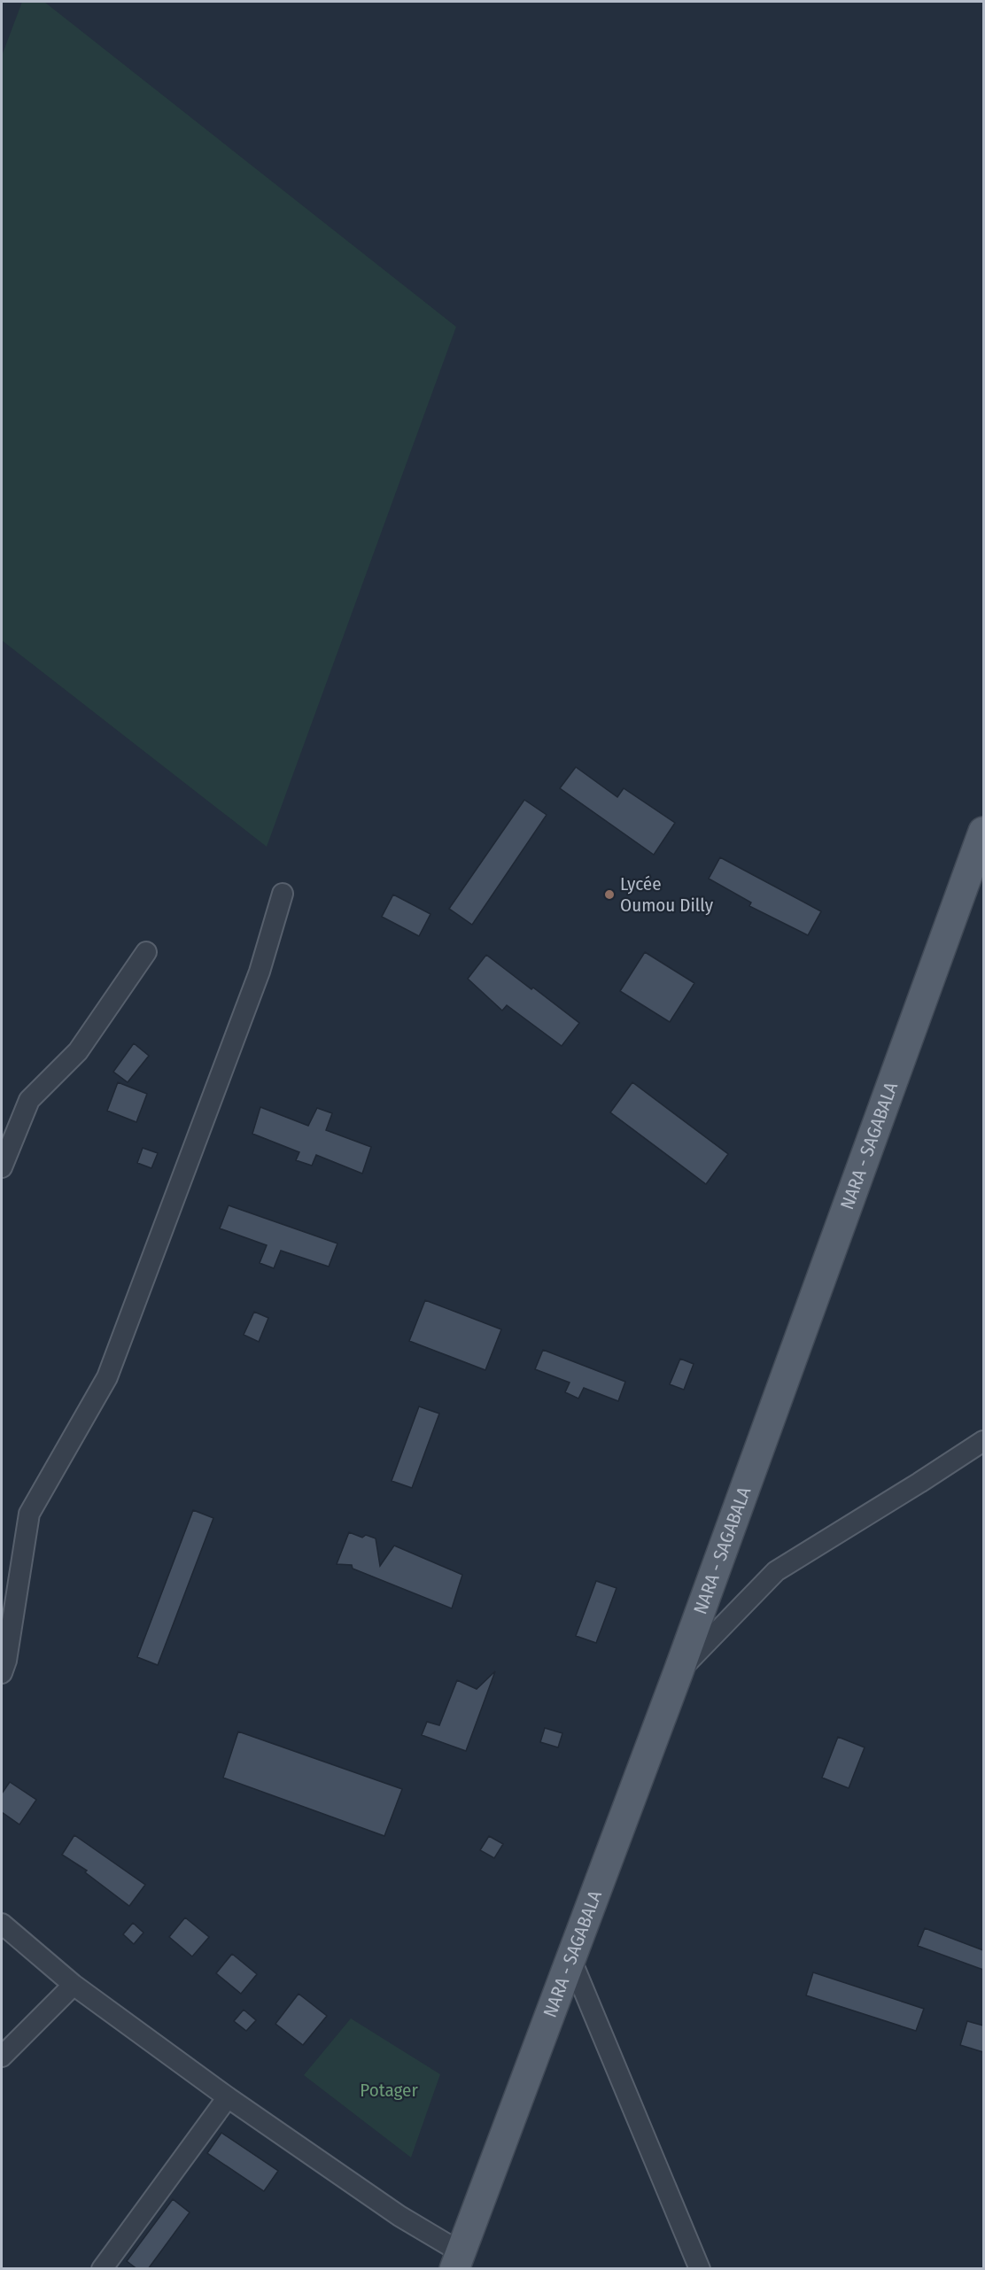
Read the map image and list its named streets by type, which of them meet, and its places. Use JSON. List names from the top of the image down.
{
  "streets": {
    "main road": ["NARA - SAGABALA"]
  },
  "parks": ["Potager"],
  "places": ["Lycée Oumou Dilly"]
}
